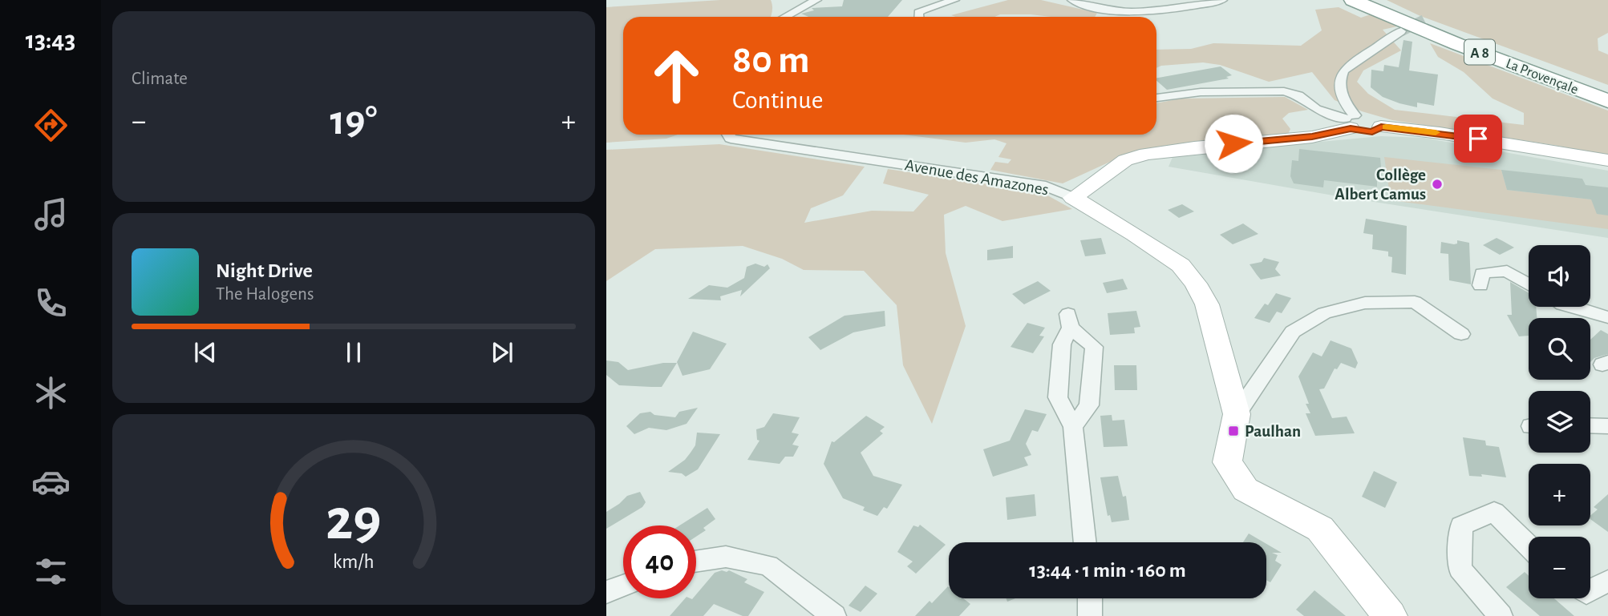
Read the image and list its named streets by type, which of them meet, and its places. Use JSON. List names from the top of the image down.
{
  "streets": {
    "highway": ["A 8", "La Provençale"],
    "street": ["Avenue des Amazones"]
  },
  "places": {
    "other": ["Collège Albert Camus"],
    "transit": ["Paulhan"]
  },
  "page": {
    "tabs": "13:43",
    "tile": "Climate",
    "turn": ["80 m", "Continue"],
    "heat": ["−", "19°", "+"],
    "map_buttons": ["+", "−"],
    "song": ["Night Drive", "The Halogens"],
    "limit": "40",
    "trip": "13:44 · 1 min · 160 m",
    "gauge": ["29", "km/h"]
  }
}
